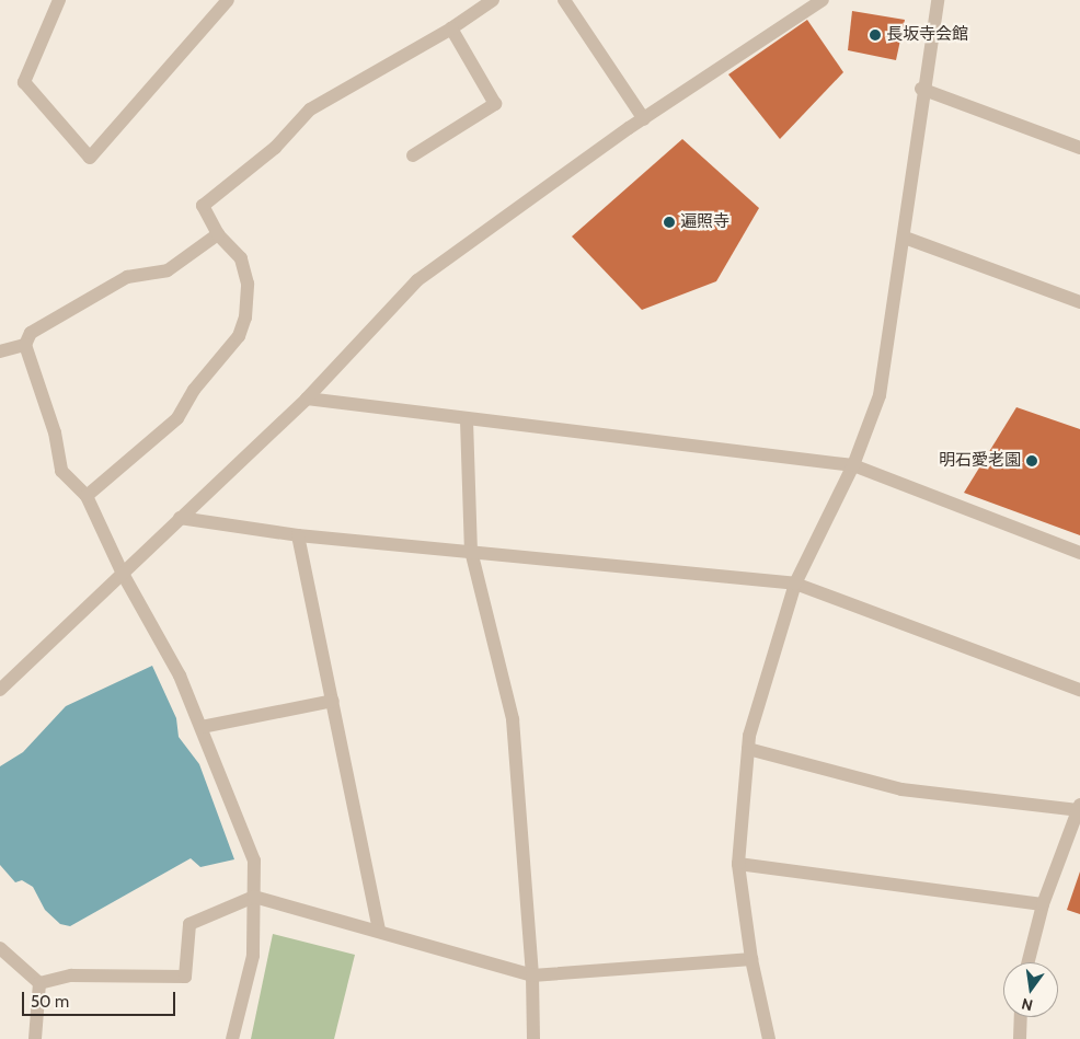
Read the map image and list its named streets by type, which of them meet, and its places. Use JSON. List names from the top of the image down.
{
  "places": ["長坂寺会館", "遍照寺", "明石愛老園"],
  "scale_bar": "50 m",
  "north": "bottom"
}
